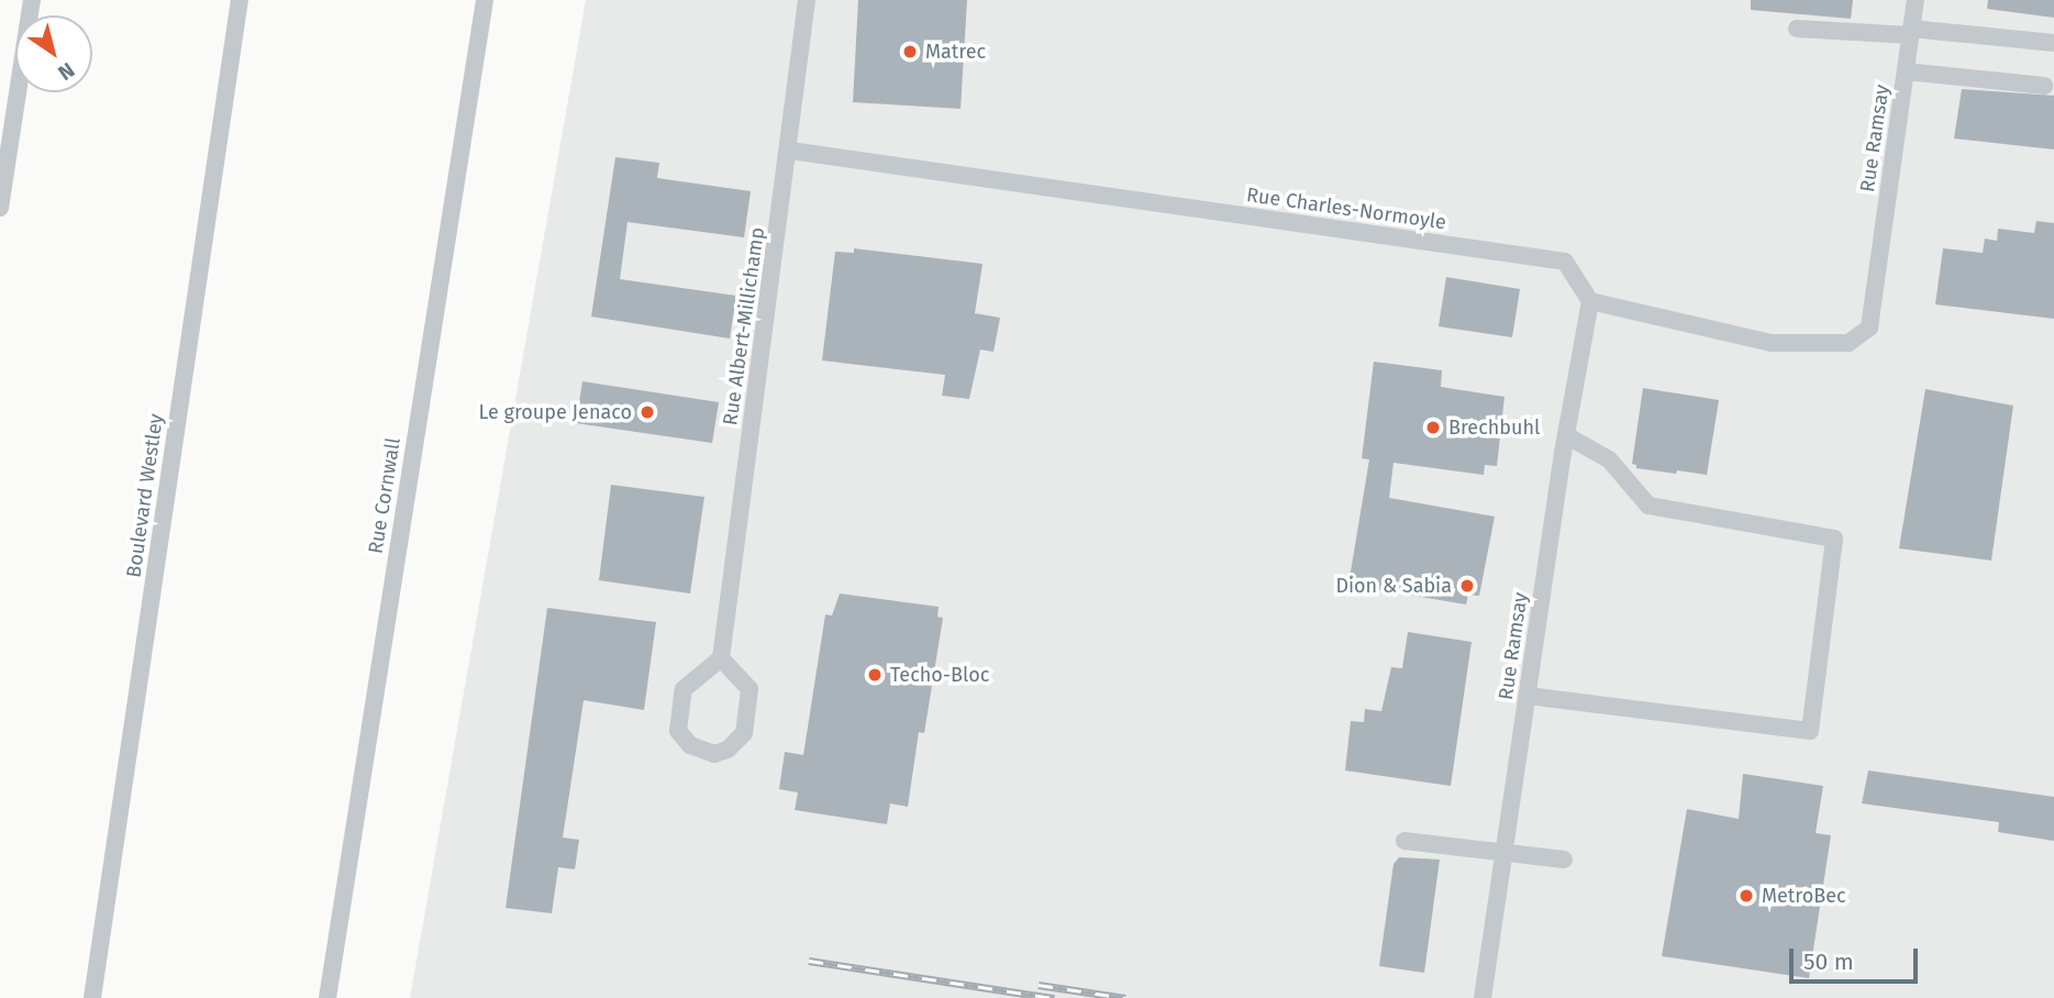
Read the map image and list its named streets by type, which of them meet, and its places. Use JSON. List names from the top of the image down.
{
  "streets": {
    "street": [
      "Rue Ramsay",
      "Rue Charles-Normoyle",
      "Rue Albert-Millichamp",
      "Boulevard Westley",
      "Rue Cornwall"
    ]
  },
  "crossings": [
    ["Rue Ramsay", "Rue Charles-Normoyle"],
    ["Rue Charles-Normoyle", "Rue Albert-Millichamp"]
  ],
  "places": [
    "Matrec",
    "Le groupe Jenaco",
    "Brechbuhl",
    "Dion & Sabia",
    "Techo-Bloc",
    "MetroBec"
  ],
  "scale_bar": "50 m",
  "north": "bottom right"
}
